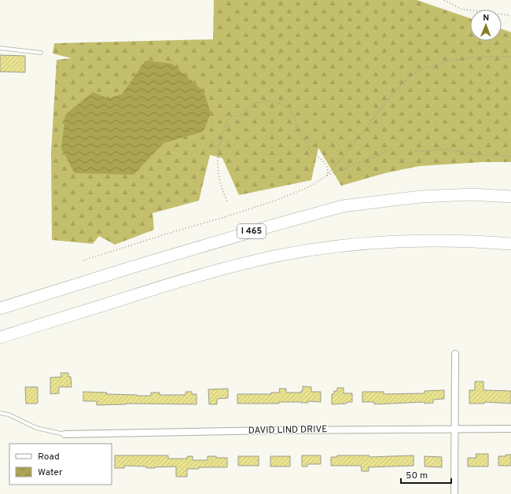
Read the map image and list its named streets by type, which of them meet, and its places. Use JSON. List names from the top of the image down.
{
  "streets": {
    "highway": ["I 465"],
    "street": ["DAVID LIND DRIVE"]
  },
  "legend": ["Road", "Water"],
  "scale_bar": "50 m",
  "north": "top"
}
